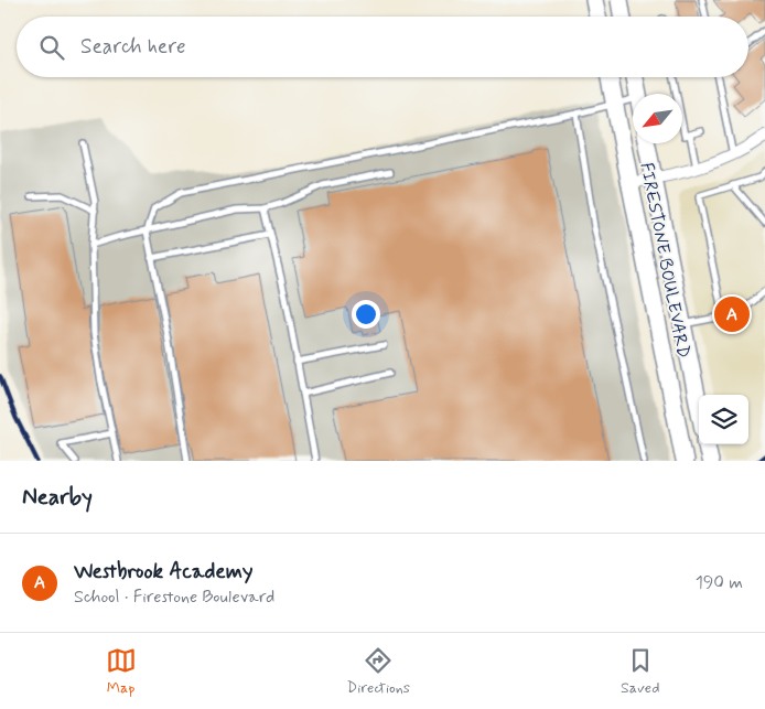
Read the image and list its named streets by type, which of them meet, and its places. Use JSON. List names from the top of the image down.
{
  "streets": {
    "main road": ["FIRESTONE BOULEVARD"]
  },
  "north": "bottom left",
  "page": {
    "search": "Search here",
    "pins": "A",
    "heading": "Nearby",
    "list": [
      {
        "mark": "A",
        "name": "Westbrook Academy",
        "note": "School · Firestone Boulevard",
        "value": "190 m"
      }
    ],
    "nav": ["Map", "Directions", "Saved"]
  }
}
